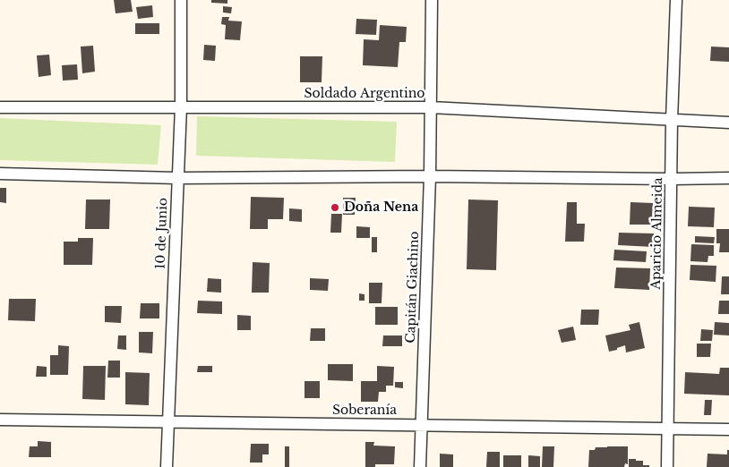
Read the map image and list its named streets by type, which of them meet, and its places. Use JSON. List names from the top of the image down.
{
  "streets": {
    "street": [
      "Soldado Argentino",
      "10 de Junio",
      "Aparicio Almeida",
      "Capitán Giachino",
      "Soberanía"
    ]
  },
  "crossings": [
    ["Soldado Argentino", "10 de Junio"],
    ["Soldado Argentino", "Aparicio Almeida"],
    ["Soldado Argentino", "Capitán Giachino"],
    ["10 de Junio", "Soberanía"],
    ["Aparicio Almeida", "Soberanía"],
    ["Capitán Giachino", "Soberanía"]
  ],
  "places": ["Doña Nena"]
}
